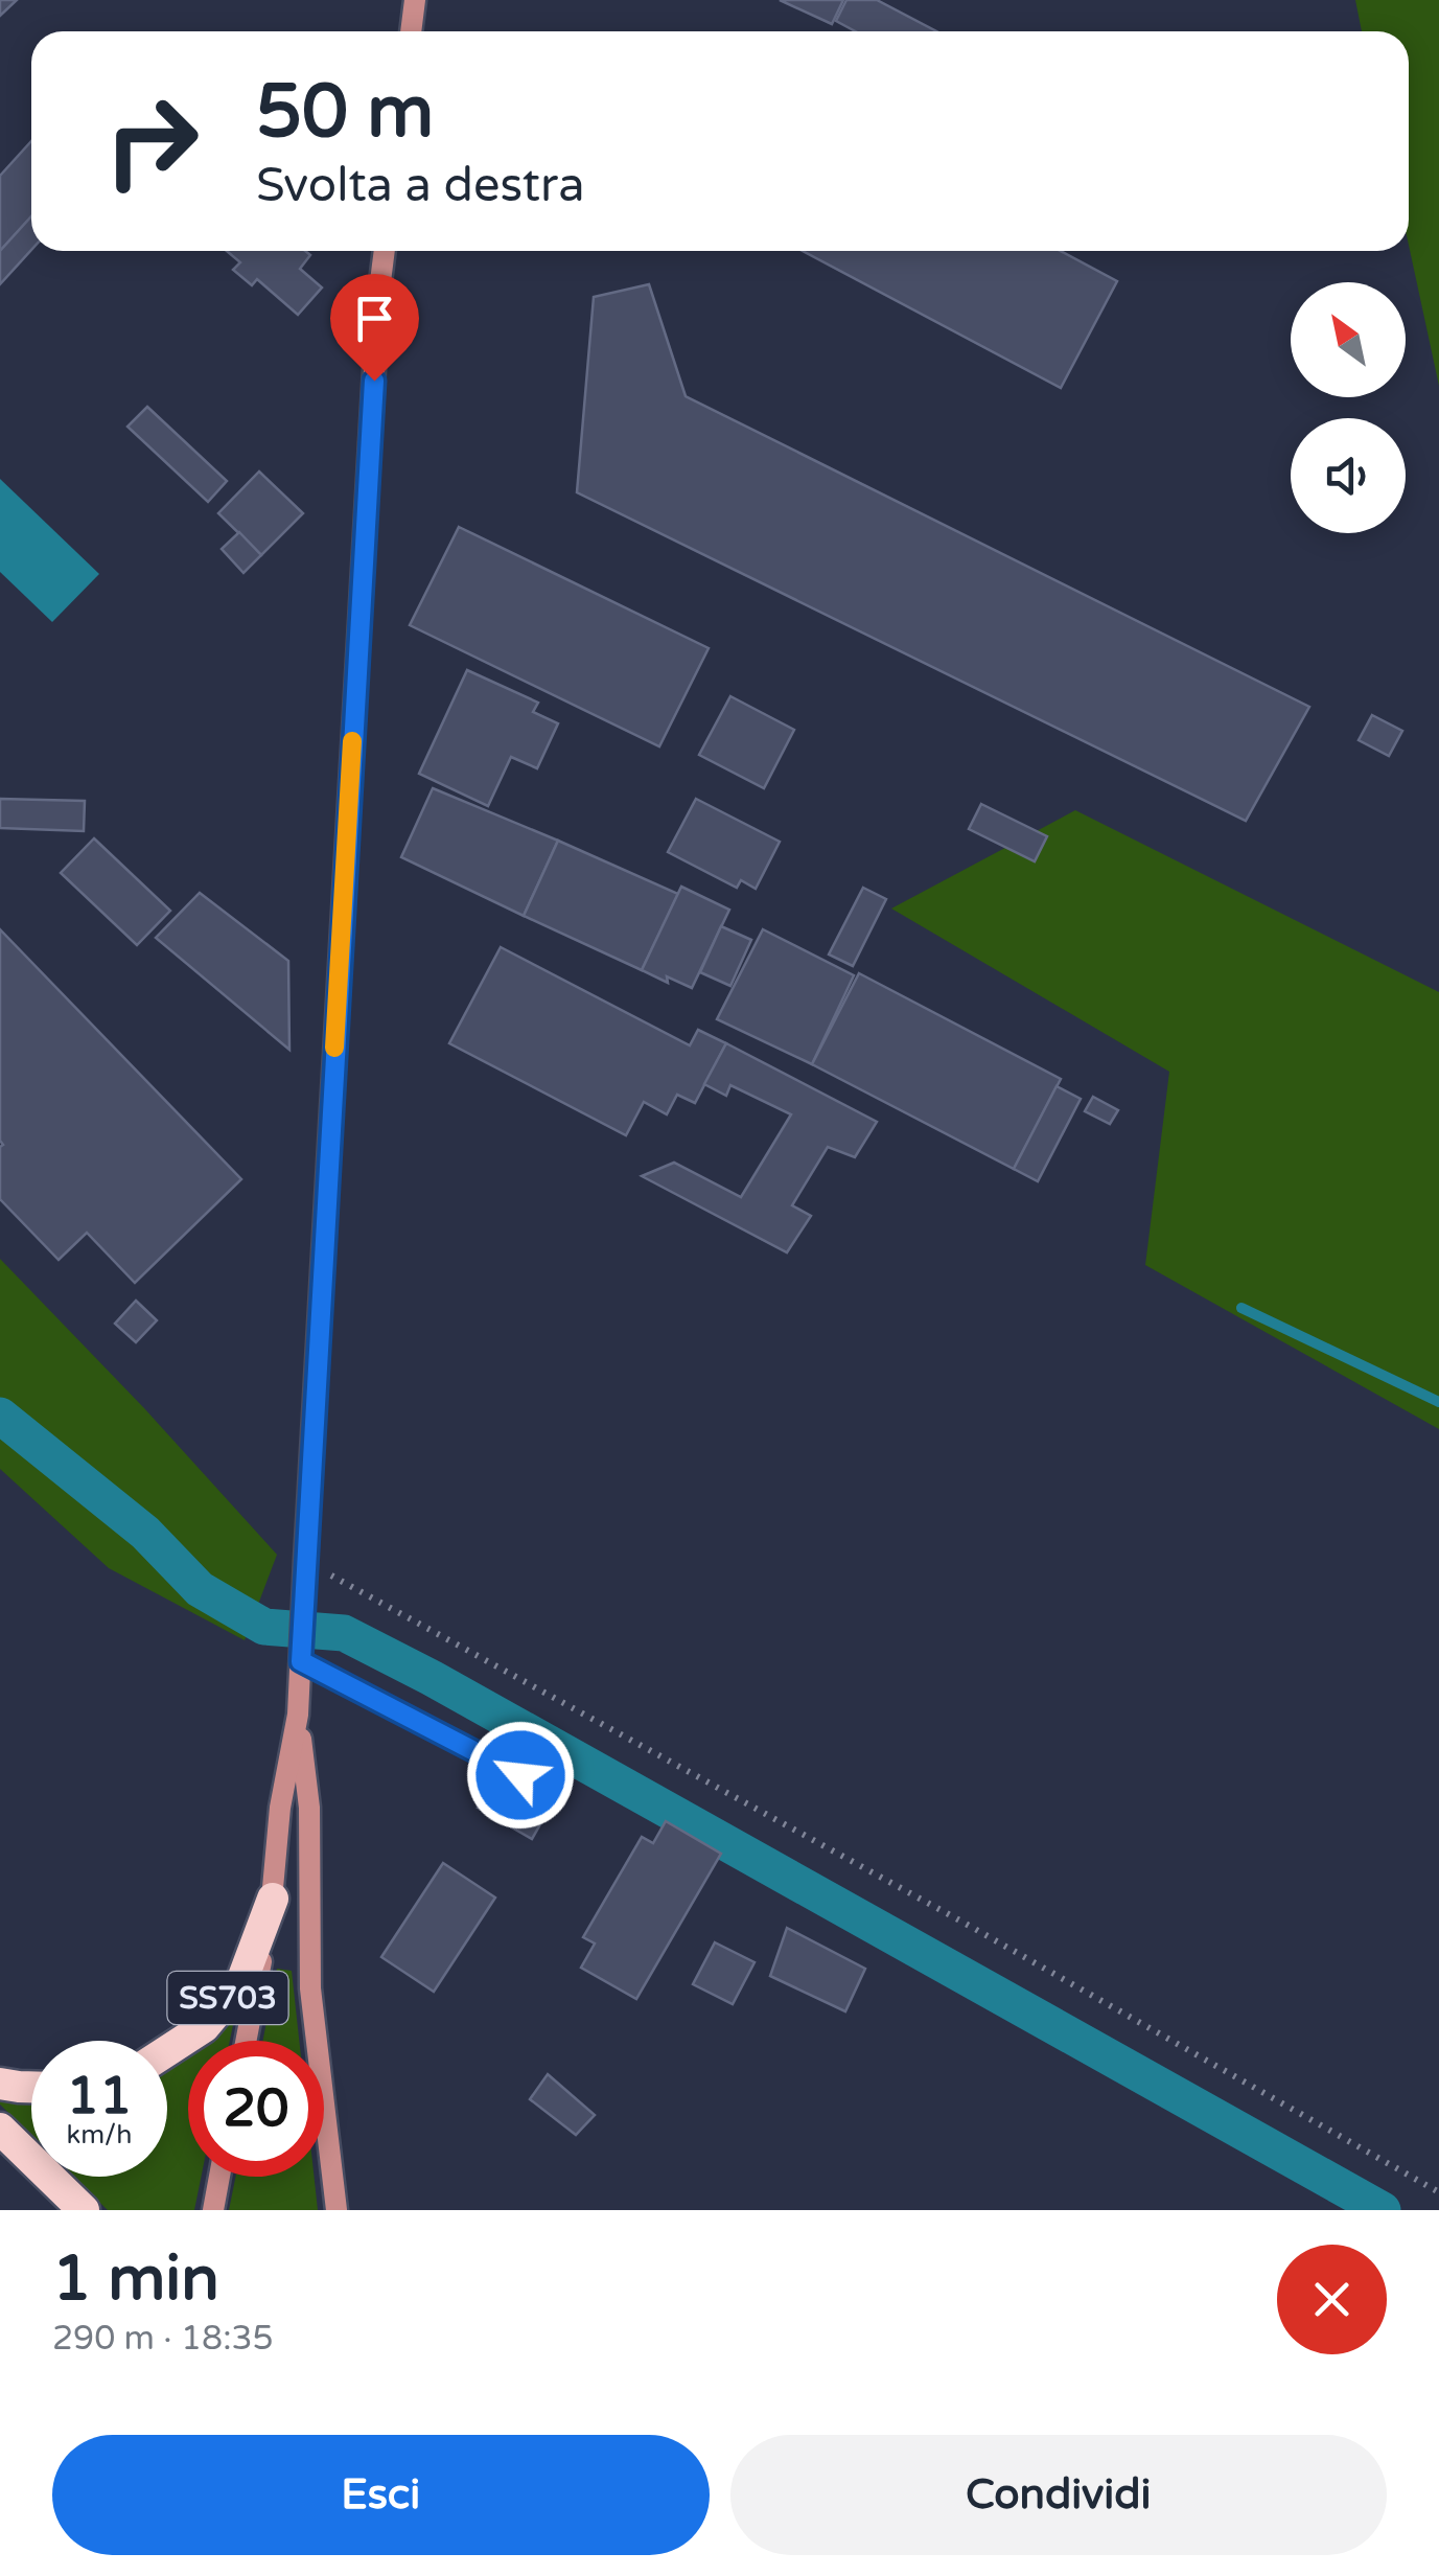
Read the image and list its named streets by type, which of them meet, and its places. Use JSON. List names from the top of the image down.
{
  "streets": {
    "highway": ["SS703"]
  },
  "north": "top left",
  "page": {
    "turn": ["50 m", "Svolta a destra"],
    "speed": "11 km/h",
    "limit": "20",
    "heading": ["1 min", "290 m · 18:35"],
    "buttons": ["Esci", "Condividi"]
  }
}
